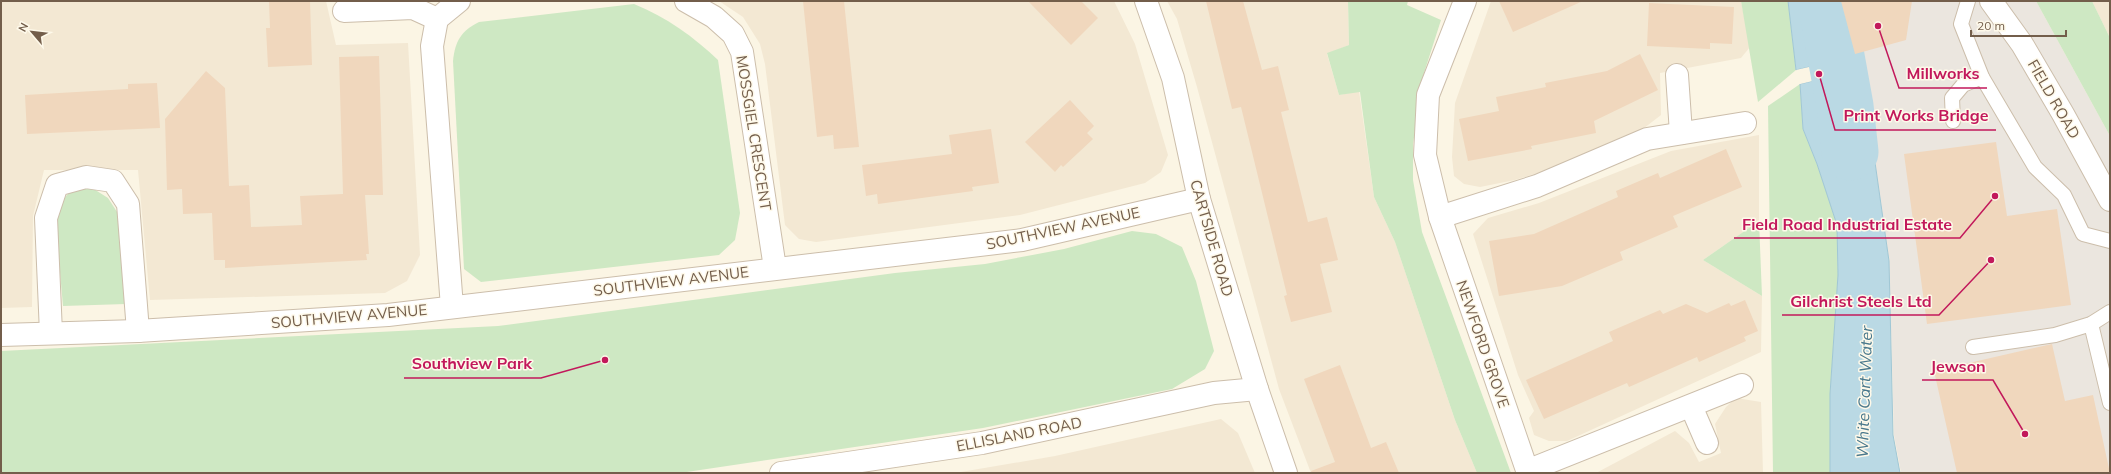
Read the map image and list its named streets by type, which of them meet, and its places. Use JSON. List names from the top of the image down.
{
  "streets": {
    "street": [
      "FIELD ROAD",
      "MOSSGIEL CRESCENT",
      "SOUTHVIEW AVENUE",
      "CARTSIDE ROAD",
      "NEWFORD GROVE",
      "ELLISLAND ROAD"
    ]
  },
  "crossings": [
    ["MOSSGIEL CRESCENT", "SOUTHVIEW AVENUE"],
    ["SOUTHVIEW AVENUE", "CARTSIDE ROAD"],
    ["CARTSIDE ROAD", "ELLISLAND ROAD"]
  ],
  "water": ["White Cart Water"],
  "places": [
    "Millworks",
    "Print Works Bridge",
    "Field Road Industrial Estate",
    "Gilchrist Steels Ltd",
    "Southview Park",
    "Jewson"
  ],
  "scale_bar": "20 m",
  "north": "top left"
}
